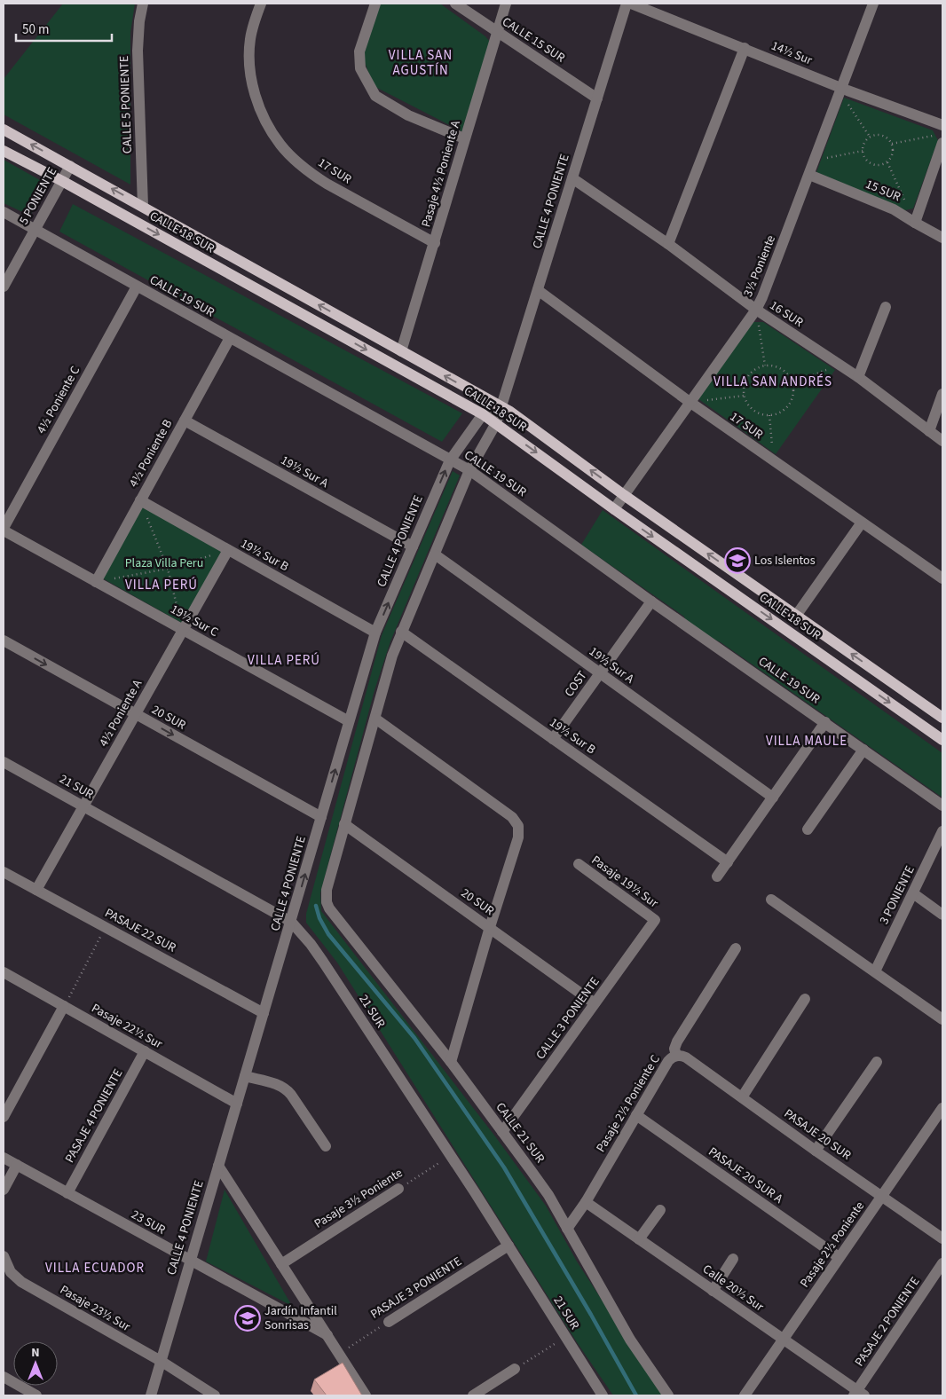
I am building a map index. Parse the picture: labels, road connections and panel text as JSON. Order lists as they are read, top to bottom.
{
  "streets": {
    "main road": ["CALLE 18 SUR"],
    "street": [
      "CALLE 15 SUR",
      "14½ Sur",
      "CALLE 5 PONIENTE",
      "17 SUR",
      "Pasaje 4½ Poniente A",
      "15 SUR",
      "5 PONIENTE",
      "CALLE 4 PONIENTE",
      "3½ Poniente",
      "CALLE 19 SUR",
      "16 SUR",
      "4½ Poniente C",
      "4½ Poniente B",
      "19½ Sur A",
      "19½ Sur B",
      "19½ Sur C",
      "COST",
      "4½ Poniente A",
      "20 SUR",
      "21 SUR",
      "Pasaje 19½ Sur",
      "3 PONIENTE",
      "PASAJE 22 SUR",
      "CALLE 3 PONIENTE",
      "Pasaje 22½ Sur",
      "Pasaje 2½ Poniente C",
      "PASAJE 4 PONIENTE",
      "CALLE 21 SUR",
      "PASAJE 20 SUR",
      "PASAJE 20 SUR A",
      "Pasaje 3½ Poniente",
      "23 SUR",
      "Pasaje 2½ Poniente",
      "PASAJE 3 PONIENTE",
      "Calle 20½ Sur",
      "Pasaje 23½ Sur",
      "PASAJE 2 PONIENTE"
    ]
  },
  "crossings": [
    ["CALLE 15 SUR", "Pasaje 4½ Poniente A"],
    ["CALLE 15 SUR", "CALLE 4 PONIENTE"],
    ["14½ Sur", "3½ Poniente"],
    ["CALLE 5 PONIENTE", "CALLE 18 SUR"],
    ["17 SUR", "Pasaje 4½ Poniente A"],
    ["17 SUR", "CALLE 4 PONIENTE"],
    ["17 SUR", "3½ Poniente"],
    ["Pasaje 4½ Poniente A", "CALLE 18 SUR"],
    ["15 SUR", "3½ Poniente"],
    ["5 PONIENTE", "CALLE 18 SUR"],
    ["5 PONIENTE", "CALLE 19 SUR"],
    ["CALLE 4 PONIENTE", "CALLE 18 SUR"],
    ["CALLE 4 PONIENTE", "CALLE 19 SUR"],
    ["CALLE 4 PONIENTE", "16 SUR"],
    ["CALLE 4 PONIENTE", "19½ Sur A"],
    ["CALLE 4 PONIENTE", "19½ Sur B"],
    ["CALLE 4 PONIENTE", "19½ Sur C"],
    ["CALLE 4 PONIENTE", "20 SUR"],
    ["CALLE 4 PONIENTE", "21 SUR"],
    ["CALLE 4 PONIENTE", "PASAJE 22 SUR"],
    ["CALLE 4 PONIENTE", "Pasaje 22½ Sur"],
    ["CALLE 4 PONIENTE", "CALLE 21 SUR"],
    ["CALLE 4 PONIENTE", "23 SUR"],
    ["CALLE 4 PONIENTE", "Pasaje 23½ Sur"],
    ["CALLE 18 SUR", "3½ Poniente"],
    ["3½ Poniente", "16 SUR"],
    ["CALLE 19 SUR", "4½ Poniente C"],
    ["CALLE 19 SUR", "4½ Poniente B"],
    ["CALLE 19 SUR", "COST"],
    ["4½ Poniente C", "19½ Sur C"],
    ["4½ Poniente B", "19½ Sur A"],
    ["4½ Poniente B", "19½ Sur B"],
    ["4½ Poniente B", "19½ Sur C"],
    ["19½ Sur A", "COST"],
    ["19½ Sur B", "COST"],
    ["19½ Sur B", "4½ Poniente A"],
    ["19½ Sur C", "4½ Poniente A"],
    ["4½ Poniente A", "20 SUR"],
    ["4½ Poniente A", "21 SUR"],
    ["4½ Poniente A", "PASAJE 22 SUR"],
    ["20 SUR", "CALLE 3 PONIENTE"],
    ["21 SUR", "Pasaje 3½ Poniente"],
    ["21 SUR", "PASAJE 3 PONIENTE"],
    ["Pasaje 19½ Sur", "CALLE 3 PONIENTE"],
    ["CALLE 3 PONIENTE", "CALLE 21 SUR"],
    ["Pasaje 22½ Sur", "PASAJE 4 PONIENTE"],
    ["Pasaje 2½ Poniente C", "CALLE 21 SUR"],
    ["Pasaje 2½ Poniente C", "PASAJE 20 SUR"],
    ["Pasaje 2½ Poniente C", "PASAJE 20 SUR A"],
    ["Pasaje 2½ Poniente C", "Calle 20½ Sur"],
    ["PASAJE 4 PONIENTE", "23 SUR"],
    ["PASAJE 20 SUR", "Pasaje 2½ Poniente"],
    ["PASAJE 20 SUR A", "Pasaje 2½ Poniente"],
    ["Pasaje 3½ Poniente", "23 SUR"],
    ["23 SUR", "PASAJE 3 PONIENTE"],
    ["Pasaje 2½ Poniente", "Calle 20½ Sur"],
    ["Calle 20½ Sur", "PASAJE 2 PONIENTE"]
  ],
  "one_way": ["20 SUR"],
  "districts": [
    "VILLA SAN AGUSTÍN",
    "VILLA SAN ANDRÉS",
    "VILLA PERÚ",
    "VILLA PERÚ",
    "VILLA MAULE",
    "VILLA ECUADOR"
  ],
  "parks": ["Plaza Villa Peru"],
  "places": {
    "school or university": ["Los Islentos", "Jardín Infantil Sonrisas"]
  },
  "scale_bar": "50 m",
  "north": "top"
}
